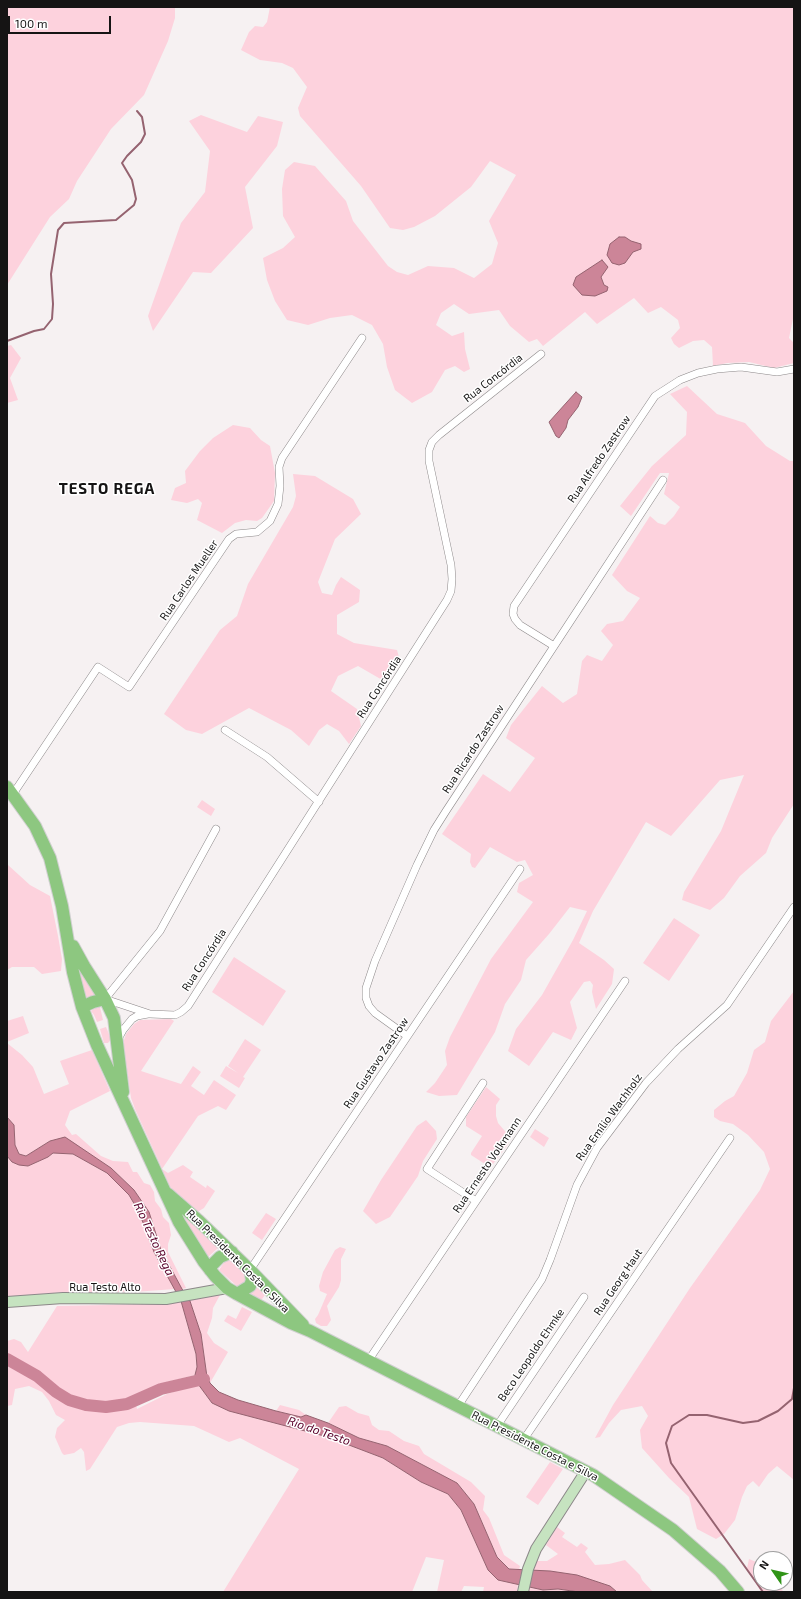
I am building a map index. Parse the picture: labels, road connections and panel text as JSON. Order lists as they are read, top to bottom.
{
  "streets": {
    "main road": ["Rua Presidente Costa e Silva", "Rua Testo Alto"],
    "street": [
      "Rua Concórdia",
      "Rua Alfredo Zastrow",
      "Rua Carlos Mueller",
      "Rua Ricardo Zastrow",
      "Rua Gustavo Zastrow",
      "Rua Emílio Wachholz",
      "Rua Ernesto Volkmann",
      "Rua Georg Haut",
      "Beco Leopoldo Ehmke"
    ]
  },
  "crossings": [
    ["Rua Concórdia", "Rua Presidente Costa e Silva"],
    ["Rua Alfredo Zastrow", "Rua Ricardo Zastrow"],
    ["Rua Carlos Mueller", "Rua Presidente Costa e Silva"],
    ["Rua Ricardo Zastrow", "Rua Gustavo Zastrow"],
    ["Rua Gustavo Zastrow", "Rua Presidente Costa e Silva"],
    ["Rua Gustavo Zastrow", "Rua Testo Alto"],
    ["Rua Emílio Wachholz", "Rua Presidente Costa e Silva"],
    ["Rua Ernesto Volkmann", "Rua Presidente Costa e Silva"],
    ["Rua Presidente Costa e Silva", "Rua Georg Haut"],
    ["Rua Presidente Costa e Silva", "Rua Testo Alto"],
    ["Rua Presidente Costa e Silva", "Beco Leopoldo Ehmke"]
  ],
  "districts": ["TESTO REGA"],
  "water": ["Rio Testo Rega", "Rio do Testo"],
  "scale_bar": "100 m",
  "north": "top left"
}
